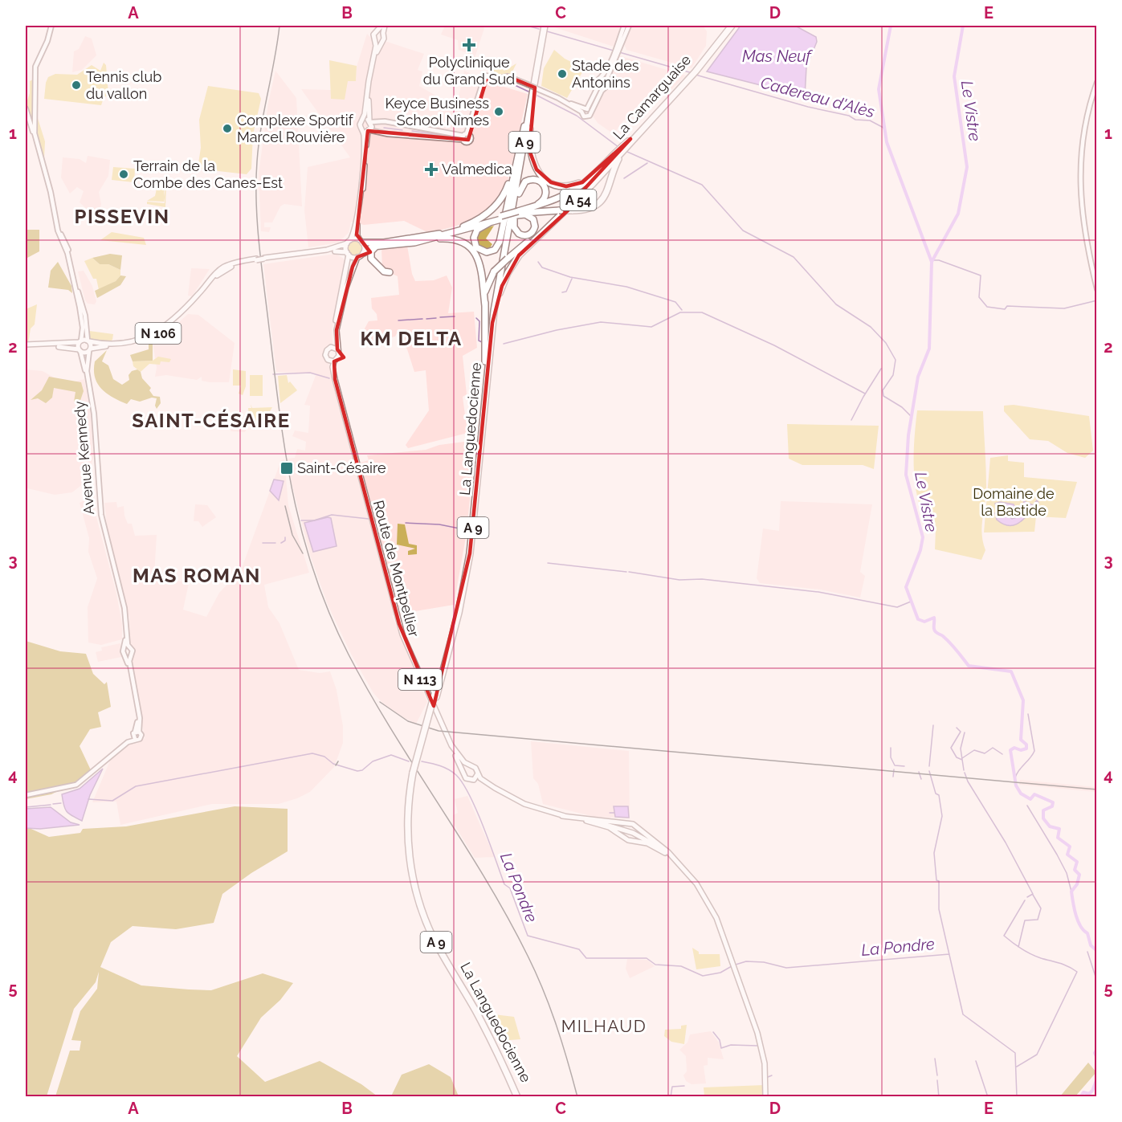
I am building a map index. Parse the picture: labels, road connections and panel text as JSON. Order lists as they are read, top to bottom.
{
  "streets": {
    "highway": [
      "La Camarguaise",
      "A 9",
      "A 54",
      "La Languedocienne"
    ],
    "main road": [
      "N 106",
      "Avenue Kennedy",
      "Route de Montpellier",
      "N 113"
    ]
  },
  "crossings": [
    ["La Camarguaise", "A 54"],
    ["A 54", "La Languedocienne"],
    ["N 106", "Avenue Kennedy"]
  ],
  "districts": [
    "PISSEVIN",
    "KM DELTA",
    "SAINT-CÉSAIRE",
    "MAS ROMAN",
    "MILHAUD"
  ],
  "water": [
    "Mas Neuf",
    "Cadereau d'Alès",
    "Le Vistre",
    "La Pondre"
  ],
  "parks": ["Domaine de la Bastide"],
  "places": {
    "health": ["Polyclinique du Grand Sud", "Valmedica"],
    "other": [
      "Stade des Antonins",
      "Tennis club du vallon",
      "Keyce Business School Nîmes",
      "Complexe Sportif Marcel Rouvière",
      "Terrain de la Combe des Canes-Est"
    ],
    "transit": ["Saint-Césaire"]
  },
  "grid": {
    "columns": [
      "A",
      "B",
      "C",
      "D",
      "E"
    ],
    "rows": [
      "1",
      "2",
      "3",
      "4",
      "5"
    ]
  }
}
